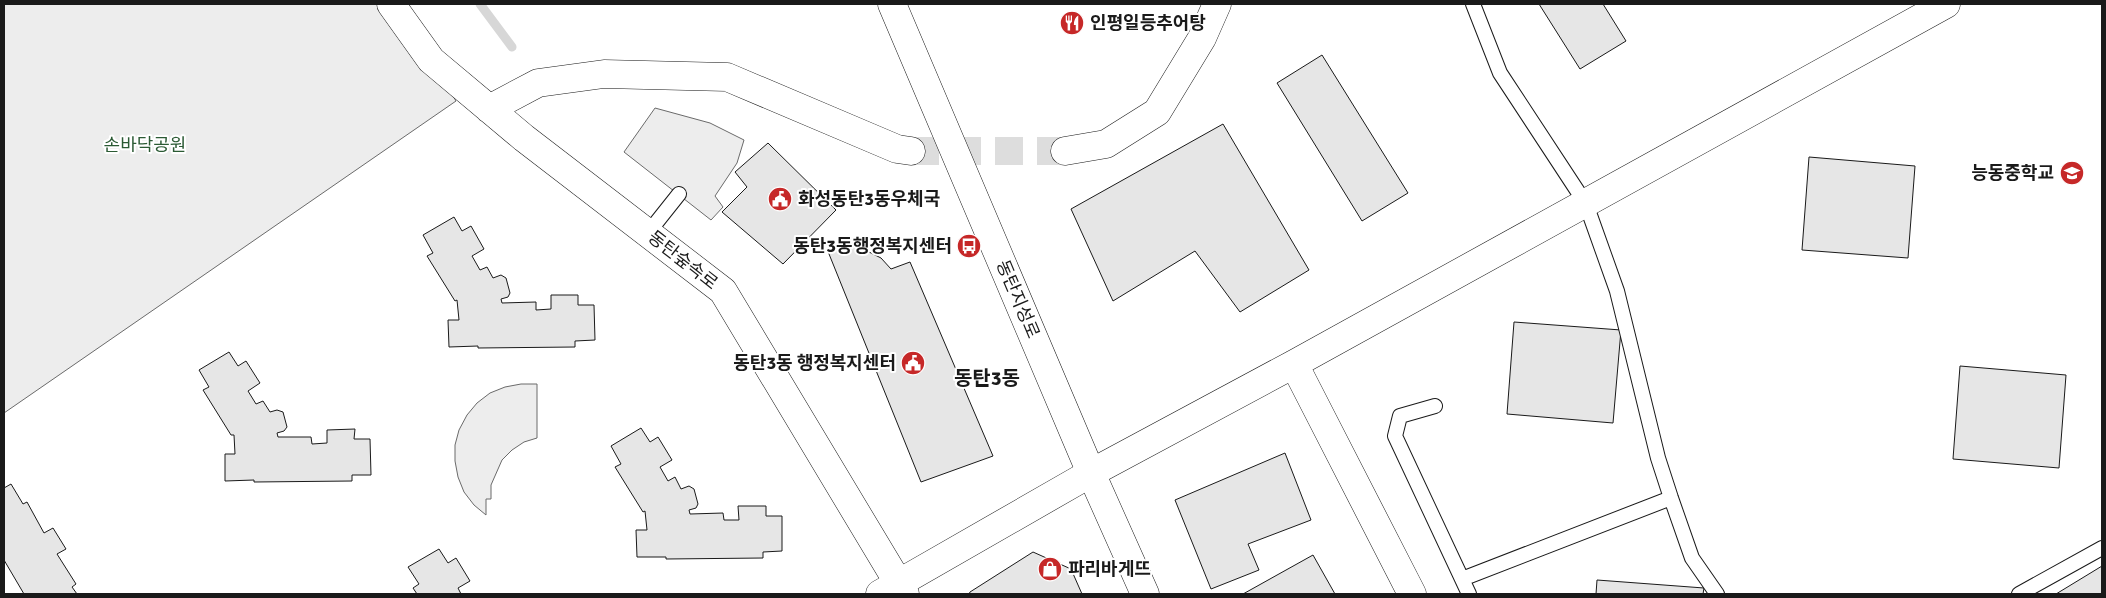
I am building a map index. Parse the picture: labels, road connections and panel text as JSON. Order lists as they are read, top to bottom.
{
  "streets": {
    "street": ["동탄숲속로", "동탄지성로"]
  },
  "districts": ["동탄3동"],
  "parks": ["손바닥공원"],
  "places": {
    "restaurant": ["인평일등추어탕"],
    "school or university": ["능동중학교"],
    "public building": ["화성동탄3동우체국", "동탄3동 행정복지센터"],
    "bus stop": ["동탄3동행정복지센터"],
    "shop": ["파리바게뜨"]
  }
}
